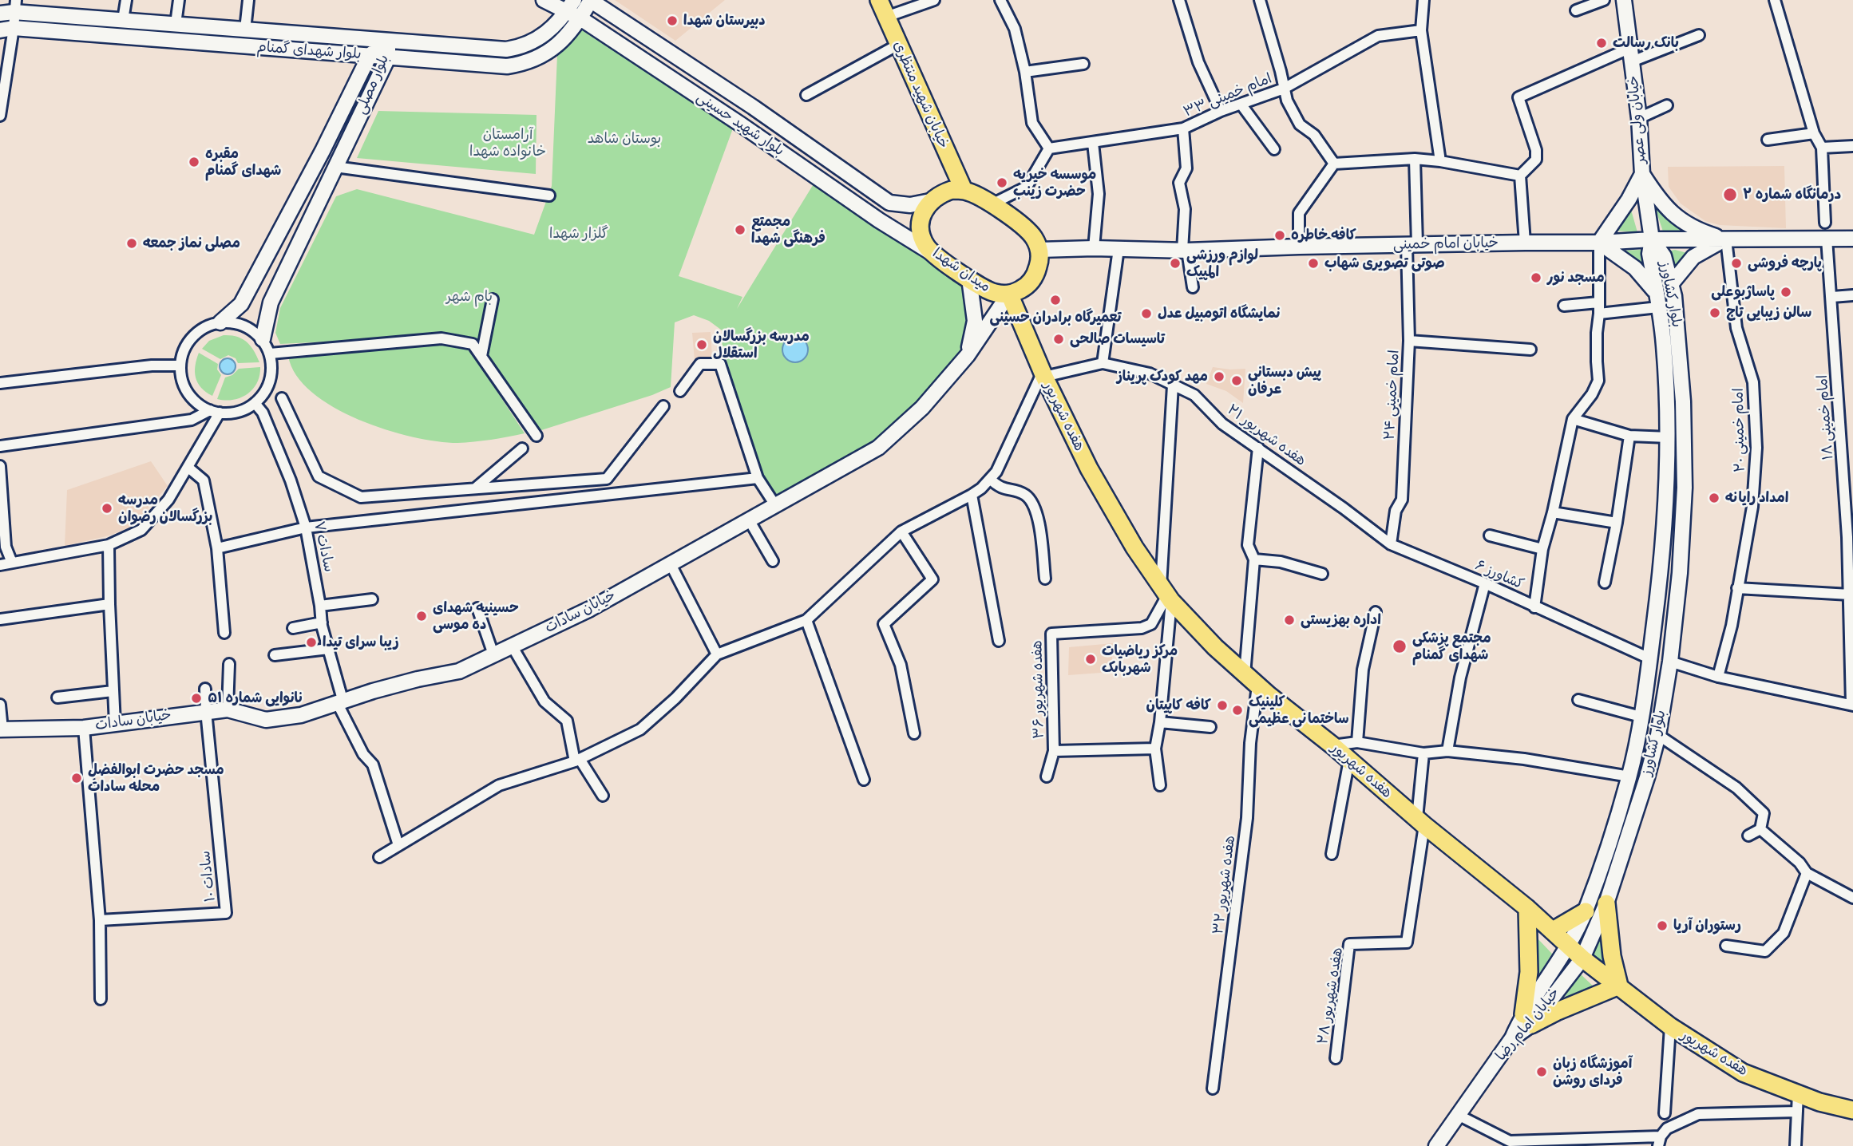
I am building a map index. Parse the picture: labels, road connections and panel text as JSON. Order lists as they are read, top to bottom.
{
  "streets": {
    "main road": [
      "بلوار شهدای گمنام",
      "بلوار مصلی",
      "خیابان شهید منتظری",
      "خیابان ولی عصر",
      "بلوار شهید حسینی",
      "خیابان امام خمینی",
      "میدان شهدا",
      "بلوار کشاورز",
      "هفده شهریور",
      "خیابان سادات",
      "خیابان امام رضا"
    ],
    "street": [
      "امام خمینی ۳۳",
      "امام خمینی ۲۴",
      "امام خمینی ۱۸",
      "امام خمینی ۲۰",
      "هفده شهریور ۲۱",
      "سادات ۷",
      "کشاورز ۶",
      "هفده شهریور ۳۶",
      "سادات ۱۰",
      "هفده شهریور ۳۲",
      "هفده شهریور ۲۸"
    ]
  },
  "crossings": [
    ["بلوار شهدای گمنام", "بلوار مصلی"],
    ["بلوار شهدای گمنام", "بلوار شهید حسینی"],
    ["بلوار مصلی", "سادات ۷"],
    ["خیابان شهید منتظری", "بلوار شهید حسینی"],
    ["خیابان شهید منتظری", "خیابان امام خمینی"],
    ["خیابان شهید منتظری", "میدان شهدا"],
    ["خیابان شهید منتظری", "هفده شهریور"],
    ["خیابان شهید منتظری", "خیابان سادات"],
    ["خیابان ولی عصر", "خیابان امام خمینی"],
    ["خیابان ولی عصر", "بلوار کشاورز"],
    ["بلوار شهید حسینی", "خیابان امام خمینی"],
    ["بلوار شهید حسینی", "میدان شهدا"],
    ["بلوار شهید حسینی", "هفده شهریور"],
    ["بلوار شهید حسینی", "خیابان سادات"],
    ["خیابان امام خمینی", "میدان شهدا"],
    ["خیابان امام خمینی", "بلوار کشاورز"],
    ["خیابان امام خمینی", "امام خمینی ۲۴"],
    ["خیابان امام خمینی", "هفده شهریور"],
    ["خیابان امام خمینی", "امام خمینی ۱۸"],
    ["خیابان امام خمینی", "امام خمینی ۲۰"],
    ["خیابان امام خمینی", "خیابان سادات"],
    ["میدان شهدا", "هفده شهریور"],
    ["میدان شهدا", "خیابان سادات"],
    ["بلوار کشاورز", "هفده شهریور"],
    ["بلوار کشاورز", "کشاورز ۶"],
    ["بلوار کشاورز", "خیابان امام رضا"],
    ["امام خمینی ۲۴", "کشاورز ۶"],
    ["هفده شهریور", "هفده شهریور ۲۱"],
    ["هفده شهریور", "خیابان سادات"],
    ["هفده شهریور", "هفده شهریور ۳۶"],
    ["هفده شهریور", "هفده شهریور ۳۲"],
    ["هفده شهریور", "هفده شهریور ۲۸"],
    ["هفده شهریور", "خیابان امام رضا"],
    ["هفده شهریور ۲۱", "کشاورز ۶"],
    ["هفده شهریور ۲۱", "هفده شهریور ۳۲"],
    ["سادات ۷", "خیابان سادات"],
    ["خیابان سادات", "سادات ۱۰"]
  ],
  "parks": [
    "آرامستان خانواده شهدا",
    "بوستان شاهد",
    "گلزار شهدا",
    "بام شهر"
  ],
  "places": [
    "دبیرستان شهدا",
    "بانک رسالت",
    "مقبره شهدای گمنام",
    "موسسه خیریه حضرت زینب",
    "درمانگاه شماره ۲",
    "مجمتع فرهنگی شهدا",
    "کافه خاطره",
    "مصلی نماز جمعه",
    "لوازم ورزشی المپیک",
    "صوتی تصویری شهاب",
    "پارچه فروشی",
    "مسجد نور",
    "پاساژبوعلی",
    "تعمیرگاه برادران حسینی",
    "سالن زیبایی تاج",
    "نمایشگاه اتومبیل عدل",
    "تاسیسات صالحی",
    "مدرسه بزرگسالان استقلال",
    "مهد کودک پریناز",
    "پیش دبستانی عرفان",
    "امداد رایانه",
    "مدرسه بزرگسالان رضوان",
    "حسینیه شهدای ده موسی",
    "اداره بهزیستی",
    "زیبا سرای تیدا",
    "مجتمع پزشکی شهدای گمنام",
    "مرکز ریاضیات شهربابک",
    "نانوایی شماره ۵۱",
    "کافه کاپیتان",
    "کلینیک ساختمانی عظیمی",
    "مسجد حضرت ابوالفضل محله سادات",
    "رستوران آریا",
    "آموزشگاه زبان فردای روشن"
  ]
}
